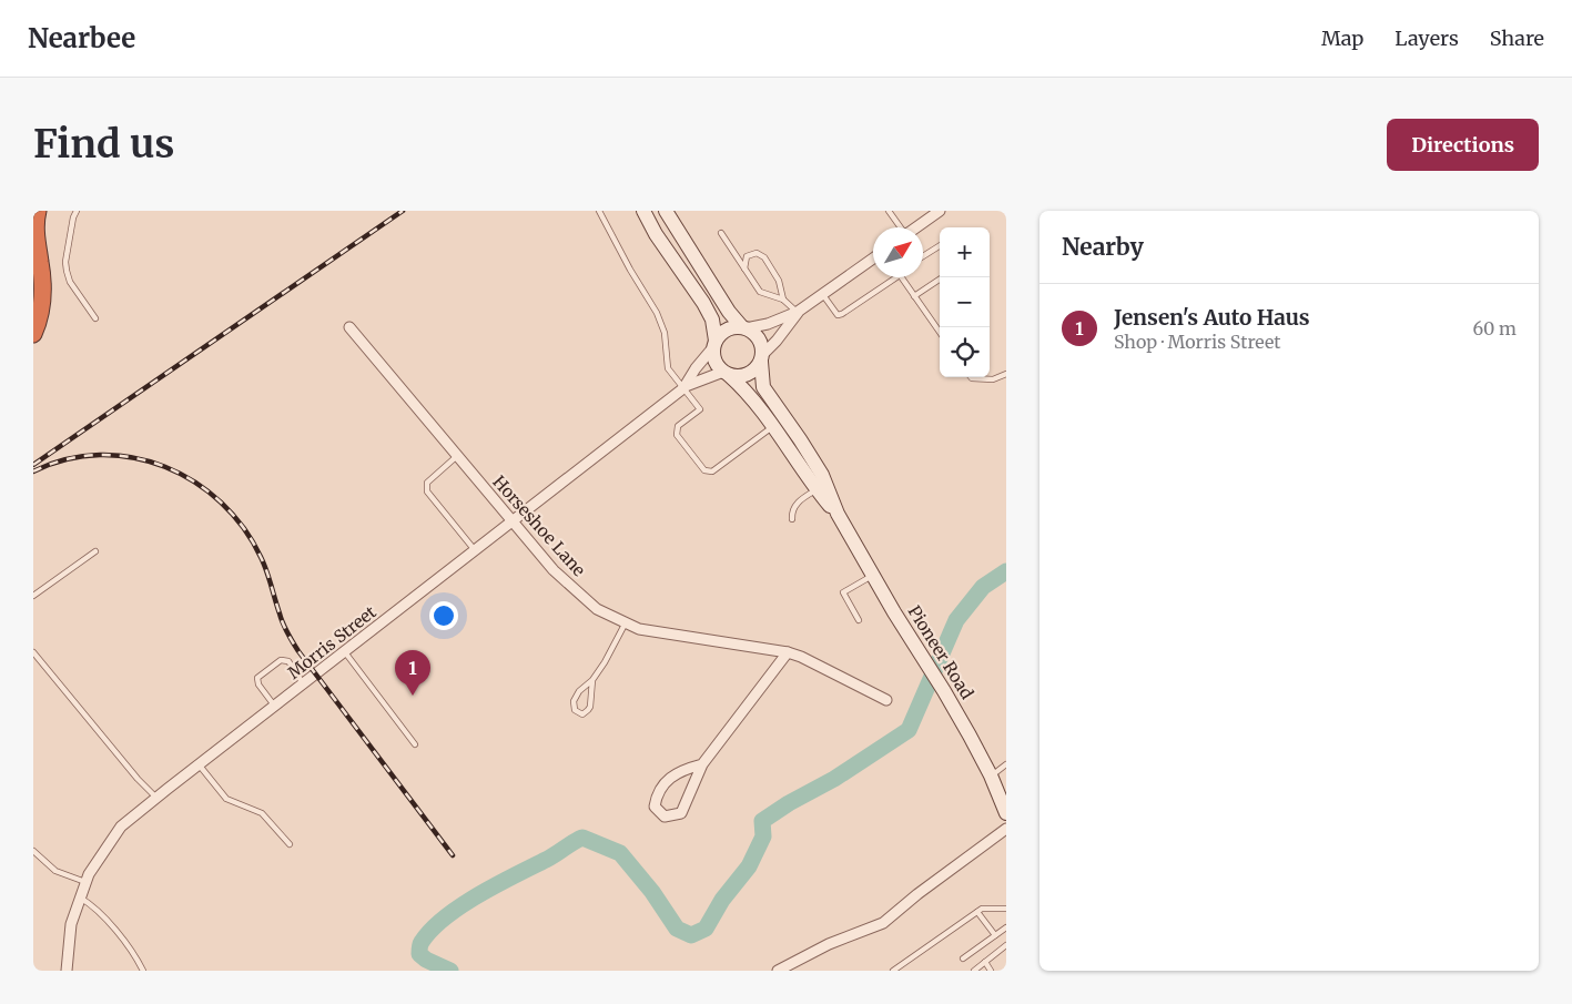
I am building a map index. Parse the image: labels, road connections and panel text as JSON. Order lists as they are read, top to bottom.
{
  "streets": {
    "main road": ["Pioneer Road"],
    "street": ["Horseshoe Lane", "Morris Street"]
  },
  "crossings": [
    ["Horseshoe Lane", "Morris Street"],
    ["Morris Street", "Pioneer Road"]
  ],
  "north": "top right",
  "page": {
    "header": "Nearbee",
    "nav": ["Map", "Layers", "Share"],
    "buttons": "Directions",
    "title": "Find us",
    "heading": "Nearby",
    "map_buttons": ["+", "−"],
    "list": [
      {
        "mark": "1",
        "name": "Jensen's Auto Haus",
        "note": "Shop · Morris Street",
        "value": "60 m"
      }
    ],
    "pins": "1"
  }
}
